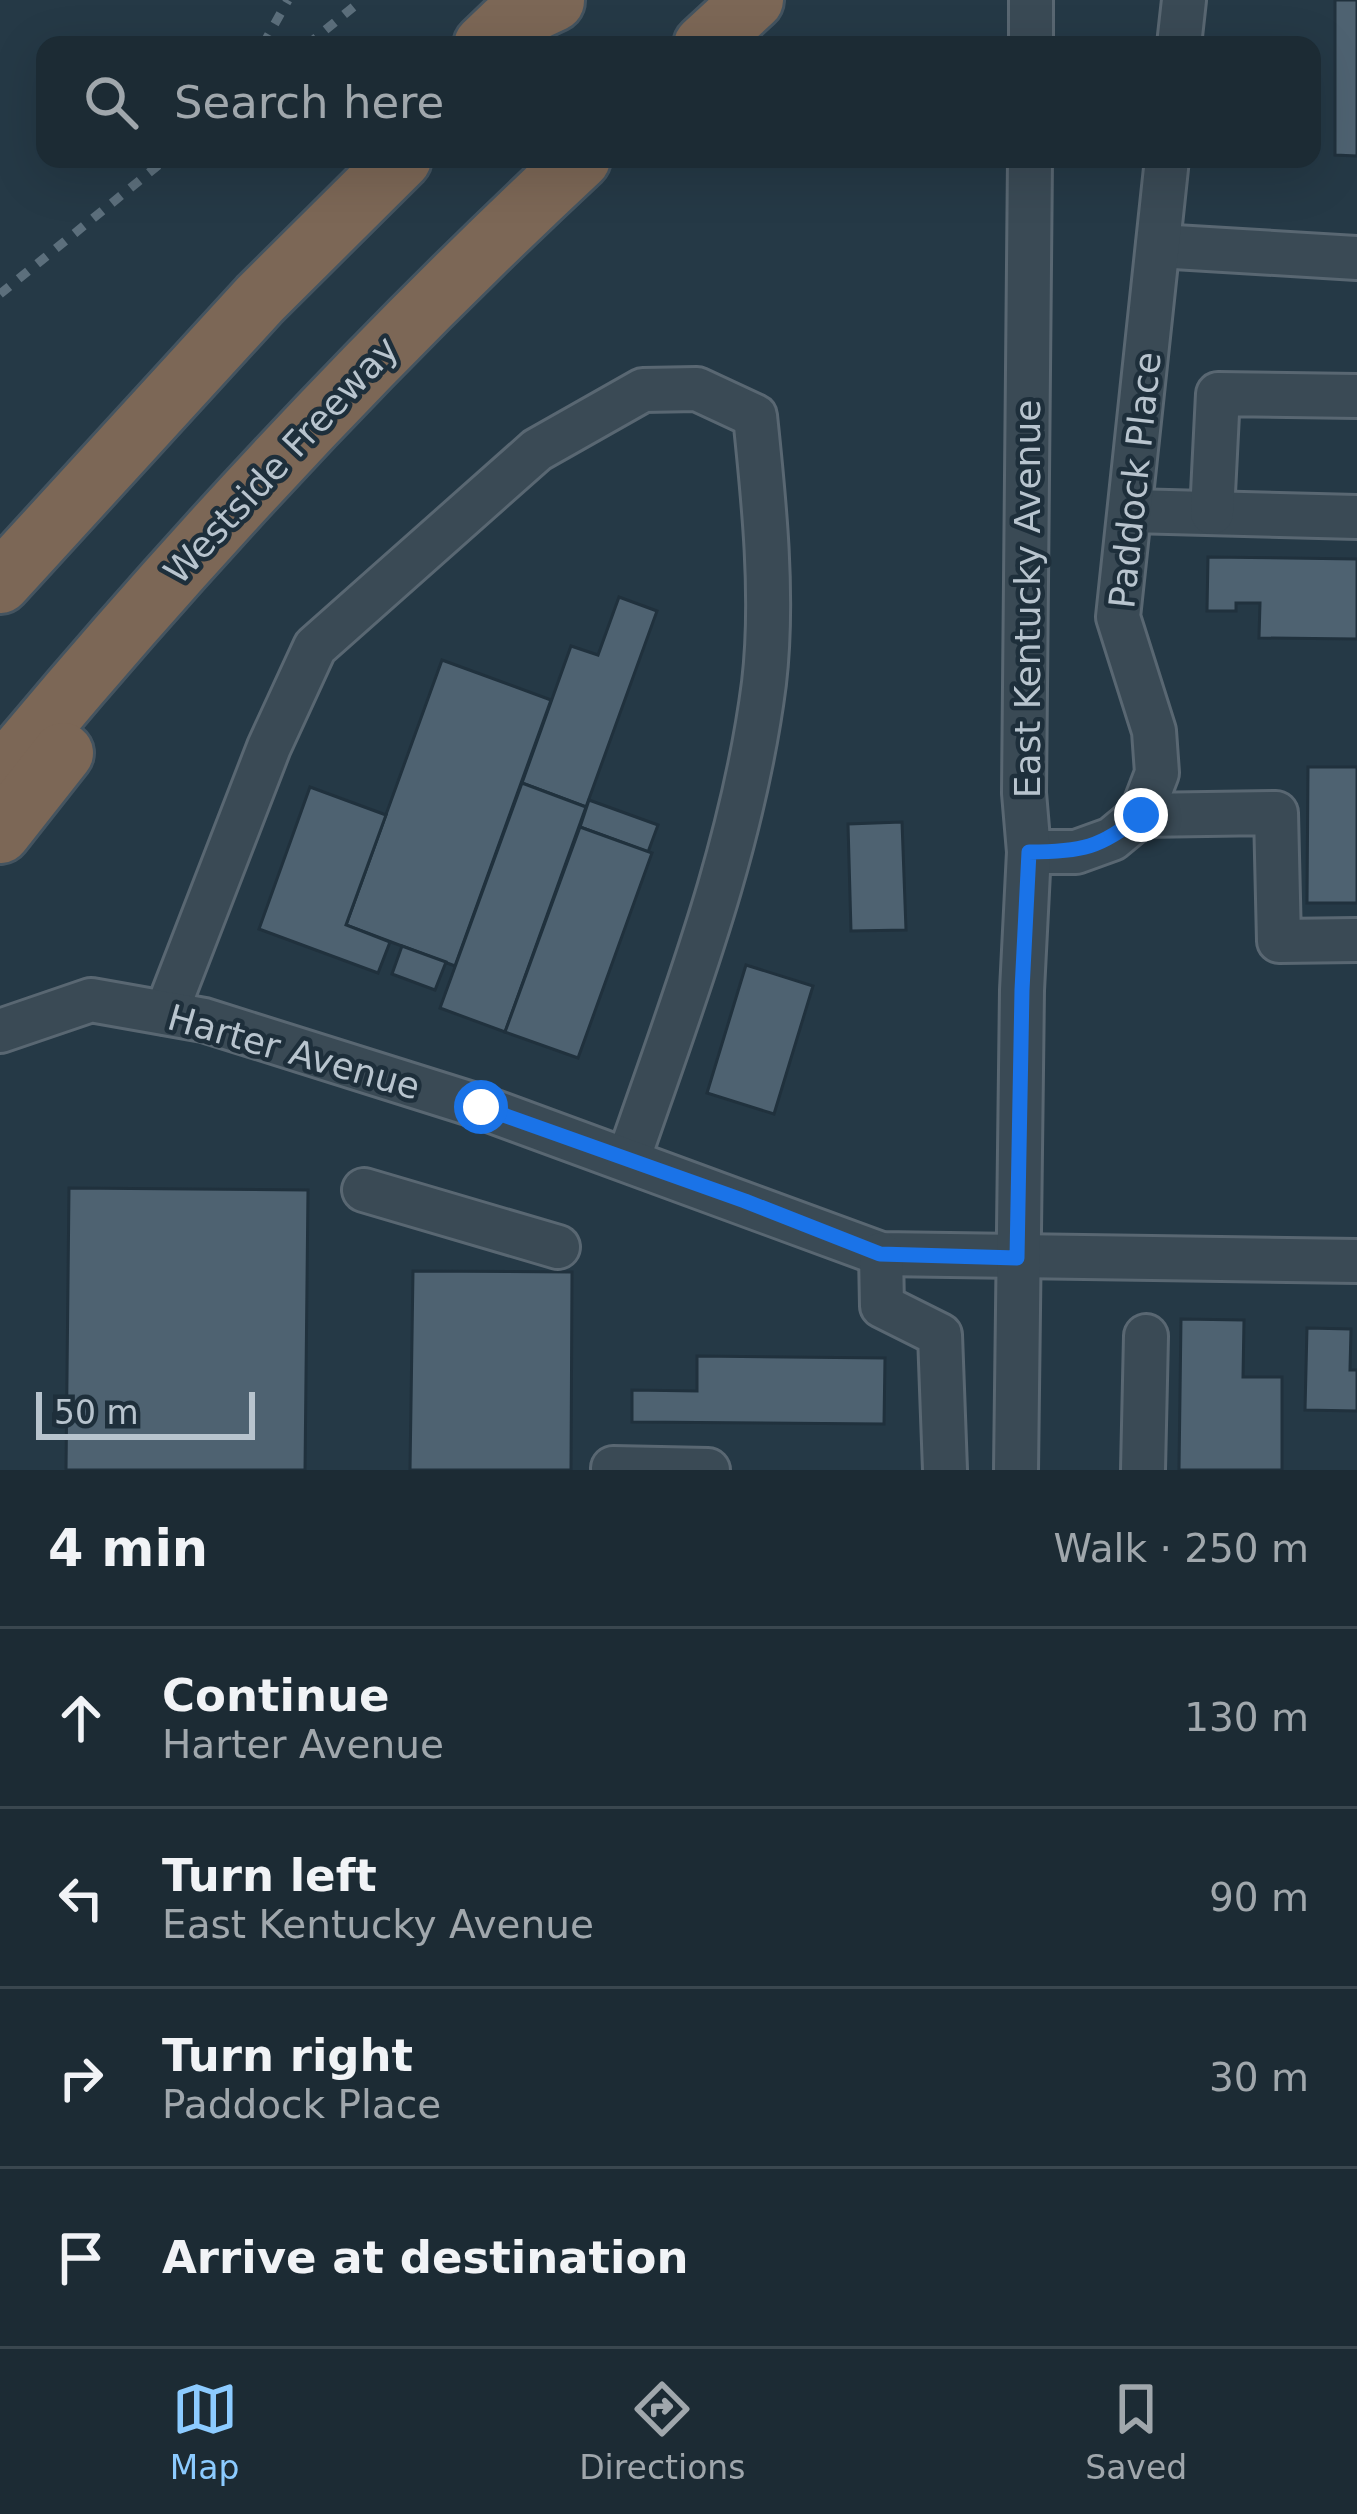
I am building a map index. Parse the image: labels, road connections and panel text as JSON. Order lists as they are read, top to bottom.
{
  "streets": {
    "highway": ["Westside Freeway"],
    "street": ["Paddock Place", "East Kentucky Avenue", "Harter Avenue"]
  },
  "crossings": [
    ["East Kentucky Avenue", "Harter Avenue"]
  ],
  "scale_bar": "50 m",
  "page": {
    "search": "Search here",
    "scale": "50 m",
    "heading": ["4 min", "Walk · 250 m"],
    "list": [
      ["Continue", "Harter Avenue", "130 m"],
      ["Turn left", "East Kentucky Avenue", "90 m"],
      ["Turn right", "Paddock Place", "30 m"],
      "Arrive at destination"
    ],
    "nav": ["Map", "Directions", "Saved"]
  }
}
